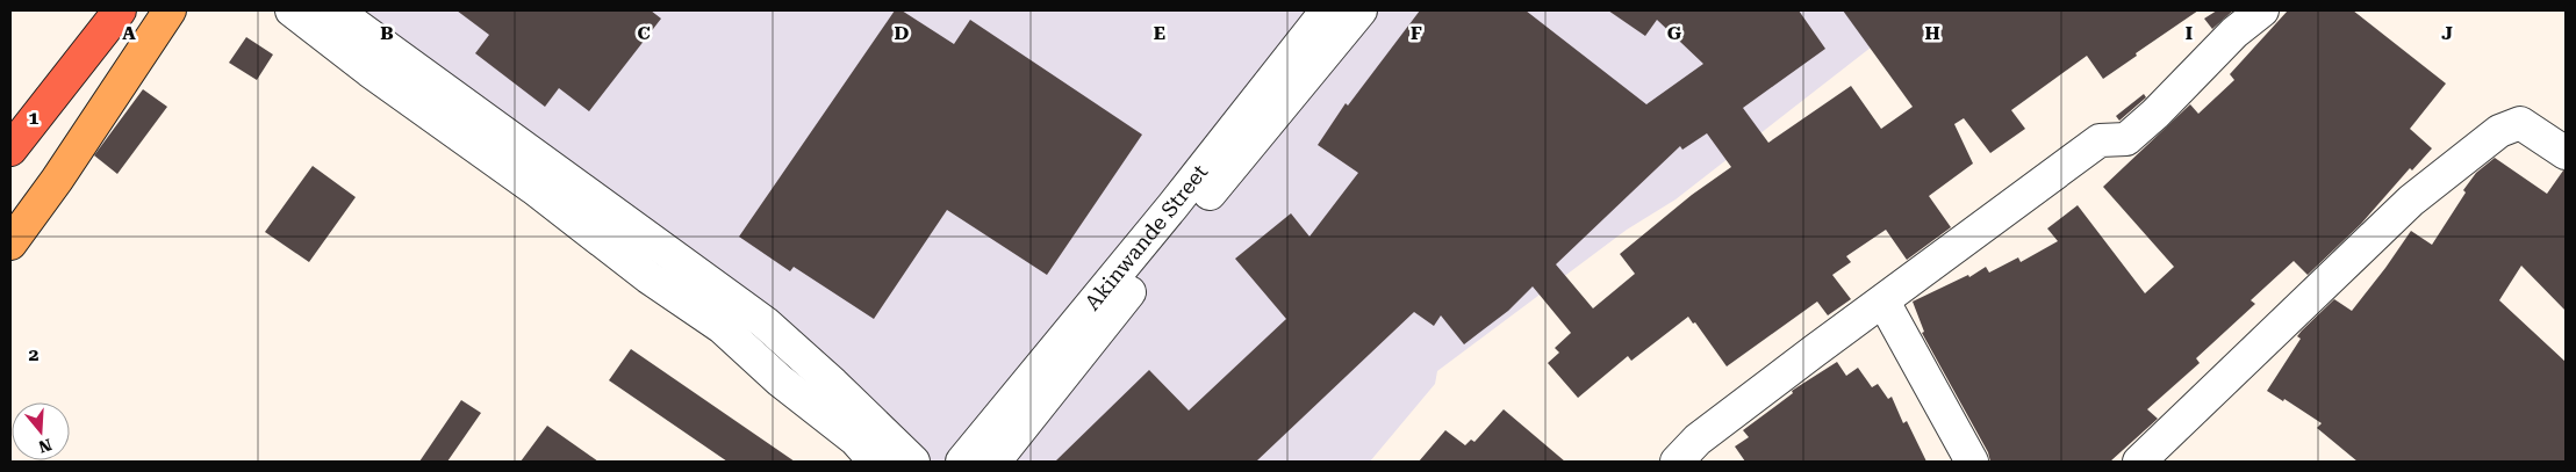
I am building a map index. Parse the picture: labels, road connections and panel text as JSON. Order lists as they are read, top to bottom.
{
  "streets": {
    "street": ["Akinwande Street"]
  },
  "north": "bottom",
  "grid": {
    "columns": [
      "A",
      "B",
      "C",
      "D",
      "E",
      "F",
      "G",
      "H",
      "I",
      "J"
    ],
    "rows": ["1", "2"]
  }
}
